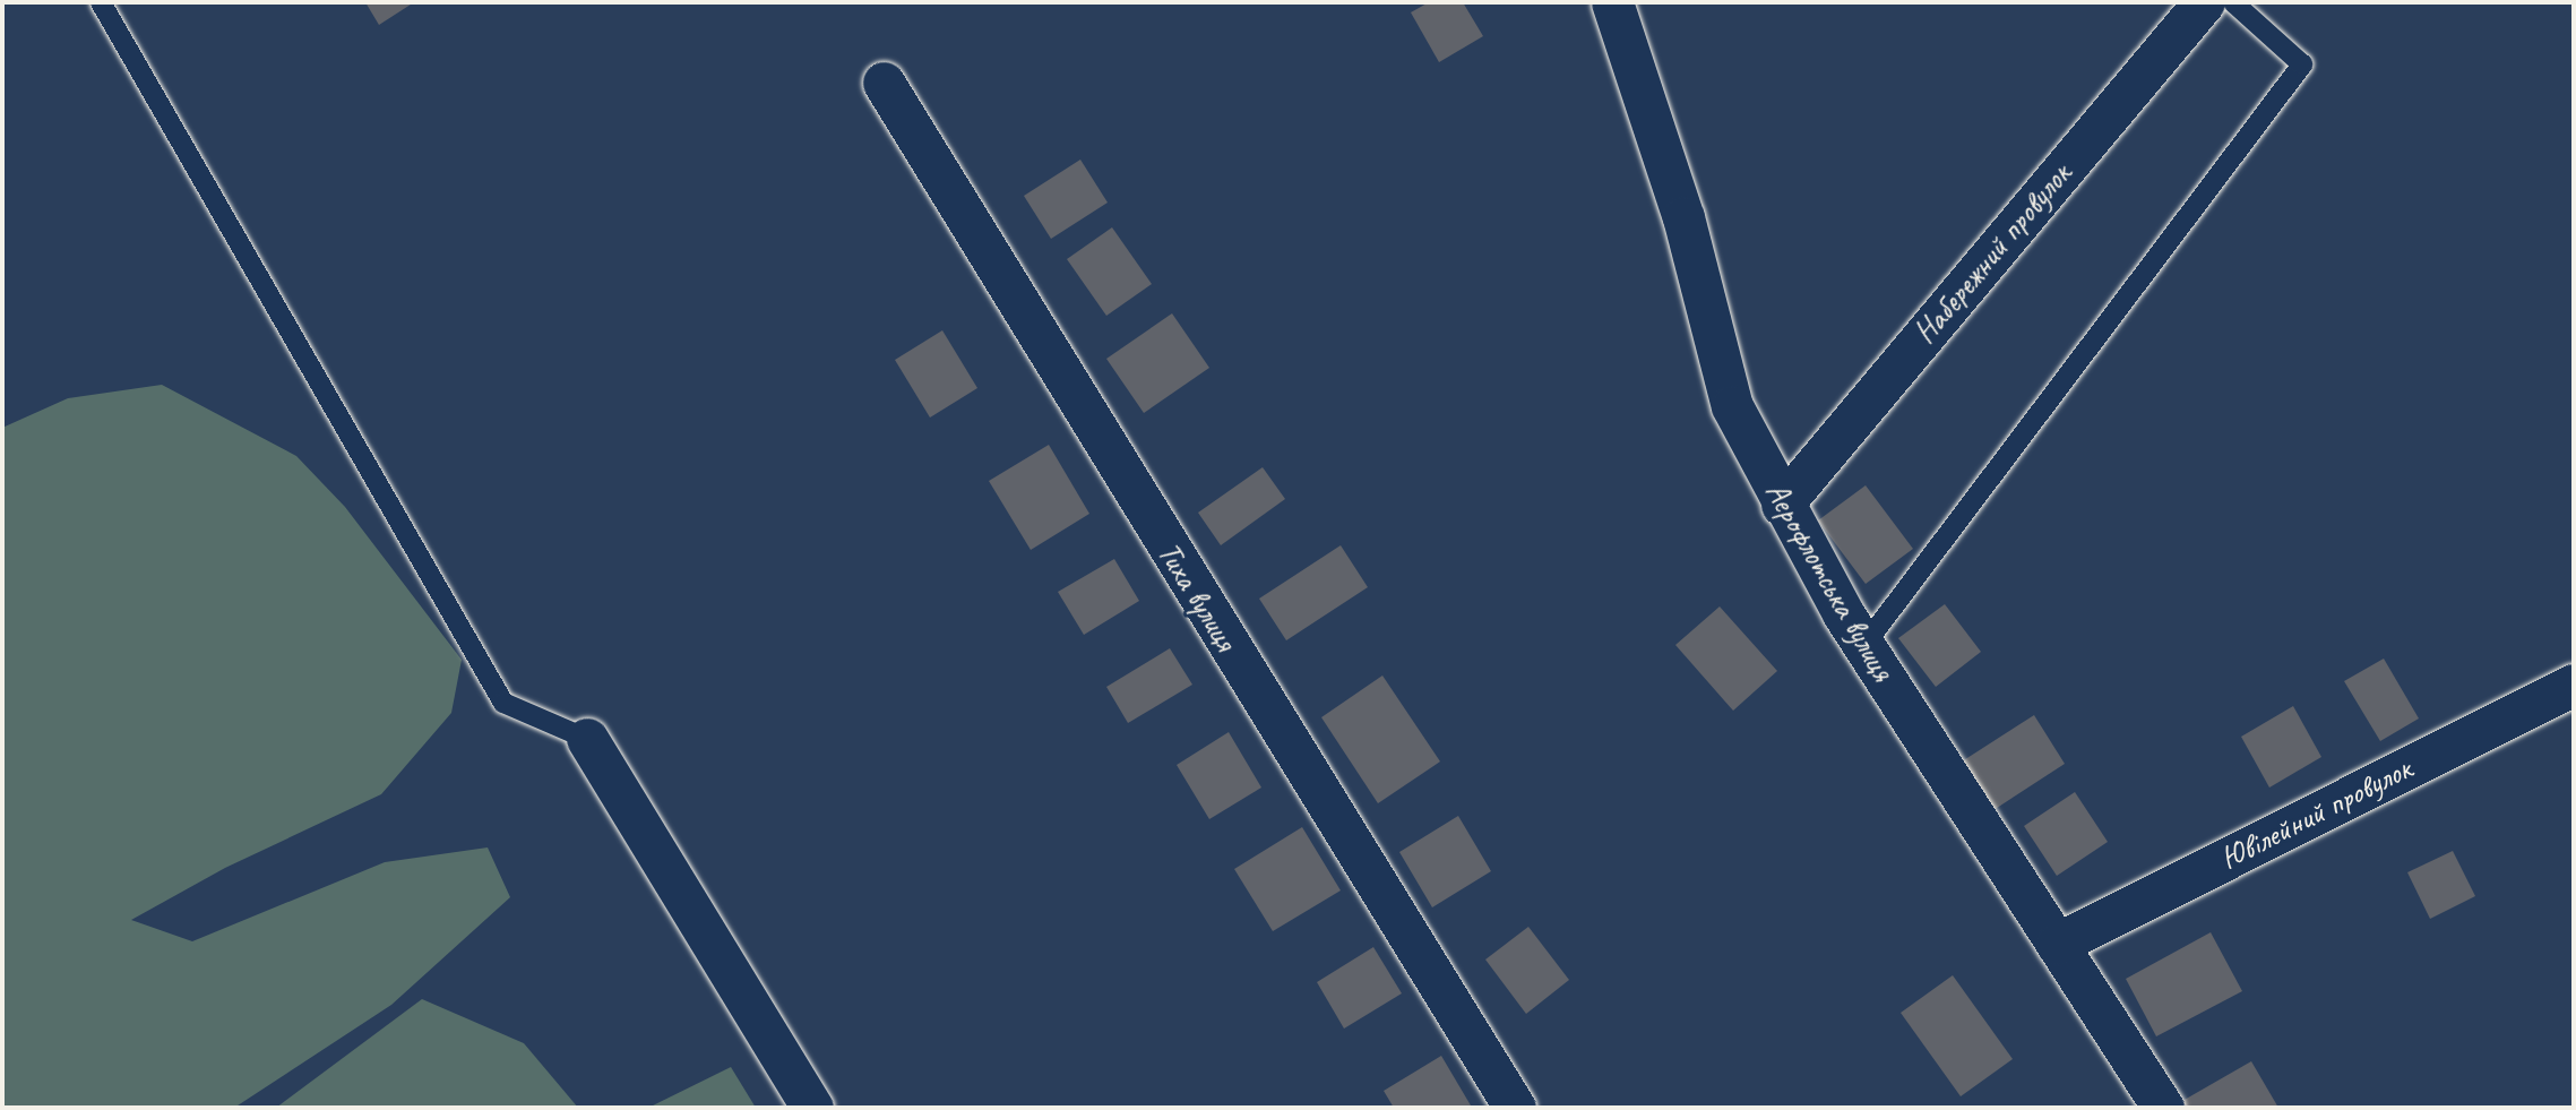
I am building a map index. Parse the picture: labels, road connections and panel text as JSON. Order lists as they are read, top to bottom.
{
  "streets": {
    "street": [
      "Набережний провулок",
      "Аерофлотська вулиця",
      "Тиха вулиця",
      "Ювілейний провулок"
    ]
  },
  "crossings": [
    ["Набережний провулок", "Аерофлотська вулиця"],
    ["Аерофлотська вулиця", "Ювілейний провулок"]
  ]
}
